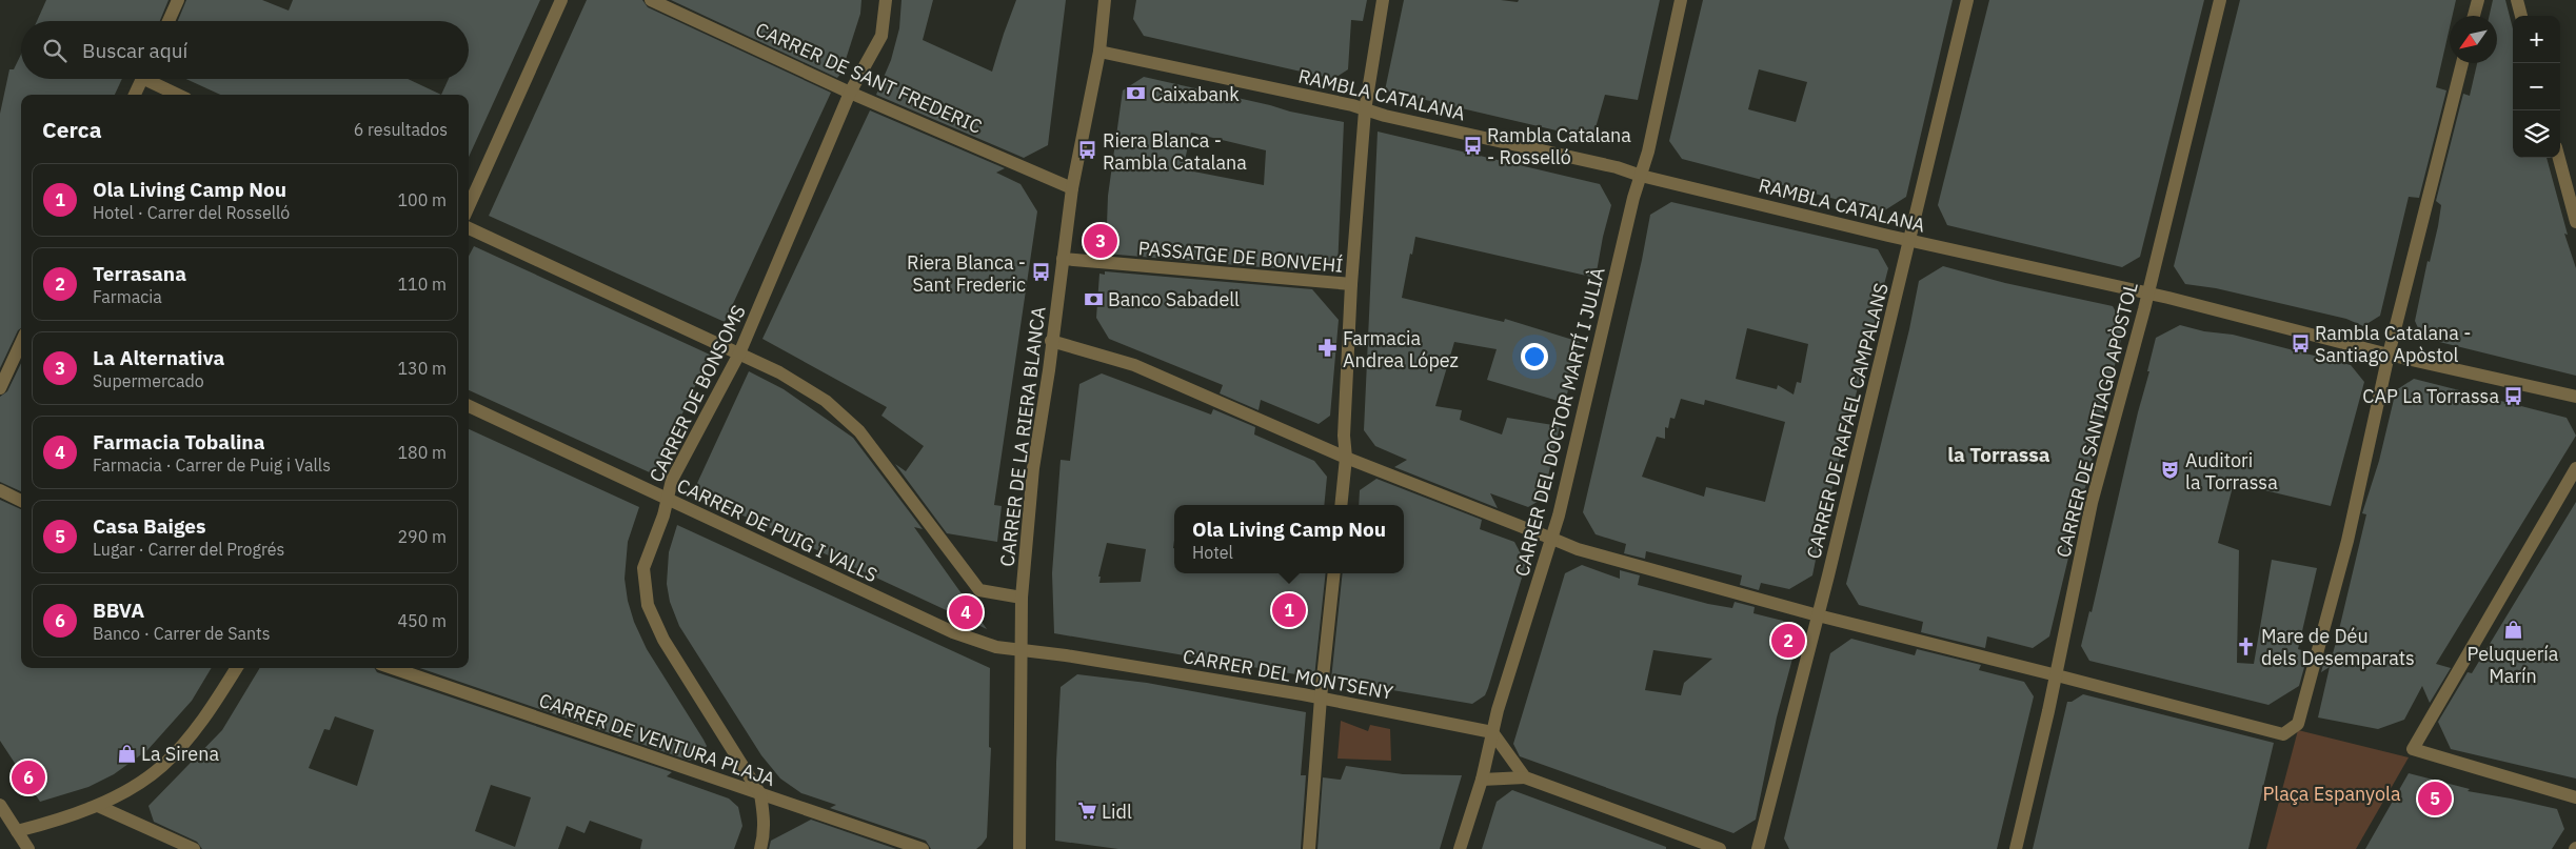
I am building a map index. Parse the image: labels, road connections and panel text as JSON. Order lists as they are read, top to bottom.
{
  "streets": {
    "street": [
      "CARRER DE SANT FREDERIC",
      "RAMBLA CATALANA",
      "PASSATGE DE BONVEHÍ",
      "CARRER DE BONSOMS",
      "CARRER DE SANTIAGO APÒSTOL",
      "CARRER DE RAFAEL CAMPALANS",
      "CARRER DEL DOCTOR MARTÍ I JULIÀ",
      "CARRER DE LA RIERA BLANCA",
      "CARRER DE PUIG I VALLS",
      "CARRER DEL MONTSENY",
      "CARRER DE VENTURA PLAJA"
    ]
  },
  "crossings": [
    ["CARRER DE SANT FREDERIC", "CARRER DE BONSOMS"],
    ["CARRER DE SANT FREDERIC", "CARRER DE LA RIERA BLANCA"],
    ["RAMBLA CATALANA", "CARRER DE SANTIAGO APÒSTOL"],
    ["RAMBLA CATALANA", "CARRER DE RAFAEL CAMPALANS"],
    ["RAMBLA CATALANA", "CARRER DEL DOCTOR MARTÍ I JULIÀ"],
    ["RAMBLA CATALANA", "CARRER DE LA RIERA BLANCA"],
    ["PASSATGE DE BONVEHÍ", "CARRER DE LA RIERA BLANCA"],
    ["CARRER DE BONSOMS", "CARRER DE PUIG I VALLS"],
    ["CARRER DE BONSOMS", "CARRER DE VENTURA PLAJA"],
    ["CARRER DEL DOCTOR MARTÍ I JULIÀ", "CARRER DEL MONTSENY"],
    ["CARRER DE LA RIERA BLANCA", "CARRER DE PUIG I VALLS"],
    ["CARRER DE LA RIERA BLANCA", "CARRER DEL MONTSENY"],
    ["CARRER DE PUIG I VALLS", "CARRER DEL MONTSENY"]
  ],
  "districts": ["la Torrassa"],
  "parks": ["Plaça Espanyola"],
  "places": {
    "bank": ["Caixabank", "Banco Sabadell"],
    "bus stop": [
      "Rambla Catalana - Rosselló",
      "Riera Blanca - Rambla Catalana",
      "Riera Blanca - Sant Frederic",
      "Rambla Catalana - Santiago Apòstol",
      "CAP La Torrassa"
    ],
    "pharmacy": ["Farmacia Andrea López"],
    "theatre": ["Auditori la Torrassa"],
    "shop": ["Peluquería Marín", "La Sirena"],
    "church": ["Mare de Déu dels Desemparats"],
    "supermarket": ["Lidl"]
  },
  "north": "bottom left",
  "page": {
    "map_buttons": ["+", "−"],
    "search": "Buscar aquí",
    "heading": ["Cerca", "6 resultados"],
    "list": [
      {
        "mark": "1",
        "name": "Ola Living Camp Nou",
        "note": "Hotel · Carrer del Rosselló",
        "value": "100 m"
      },
      {
        "mark": "2",
        "name": "Terrasana",
        "note": "Farmacia",
        "value": "110 m"
      },
      {
        "mark": "3",
        "name": "La Alternativa",
        "note": "Supermercado",
        "value": "130 m"
      },
      {
        "mark": "4",
        "name": "Farmacia Tobalina",
        "note": "Farmacia · Carrer de Puig i Valls",
        "value": "180 m"
      },
      {
        "mark": "5",
        "name": "Casa Baiges",
        "note": "Lugar · Carrer del Progrés",
        "value": "290 m"
      },
      {
        "mark": "6",
        "name": "BBVA",
        "note": "Banco · Carrer de Sants",
        "value": "450 m"
      }
    ],
    "pins": [
      "3",
      "1",
      "4",
      "2",
      "6",
      "5"
    ],
    "popup": ["Ola Living Camp Nou", "Hotel"]
  }
}
